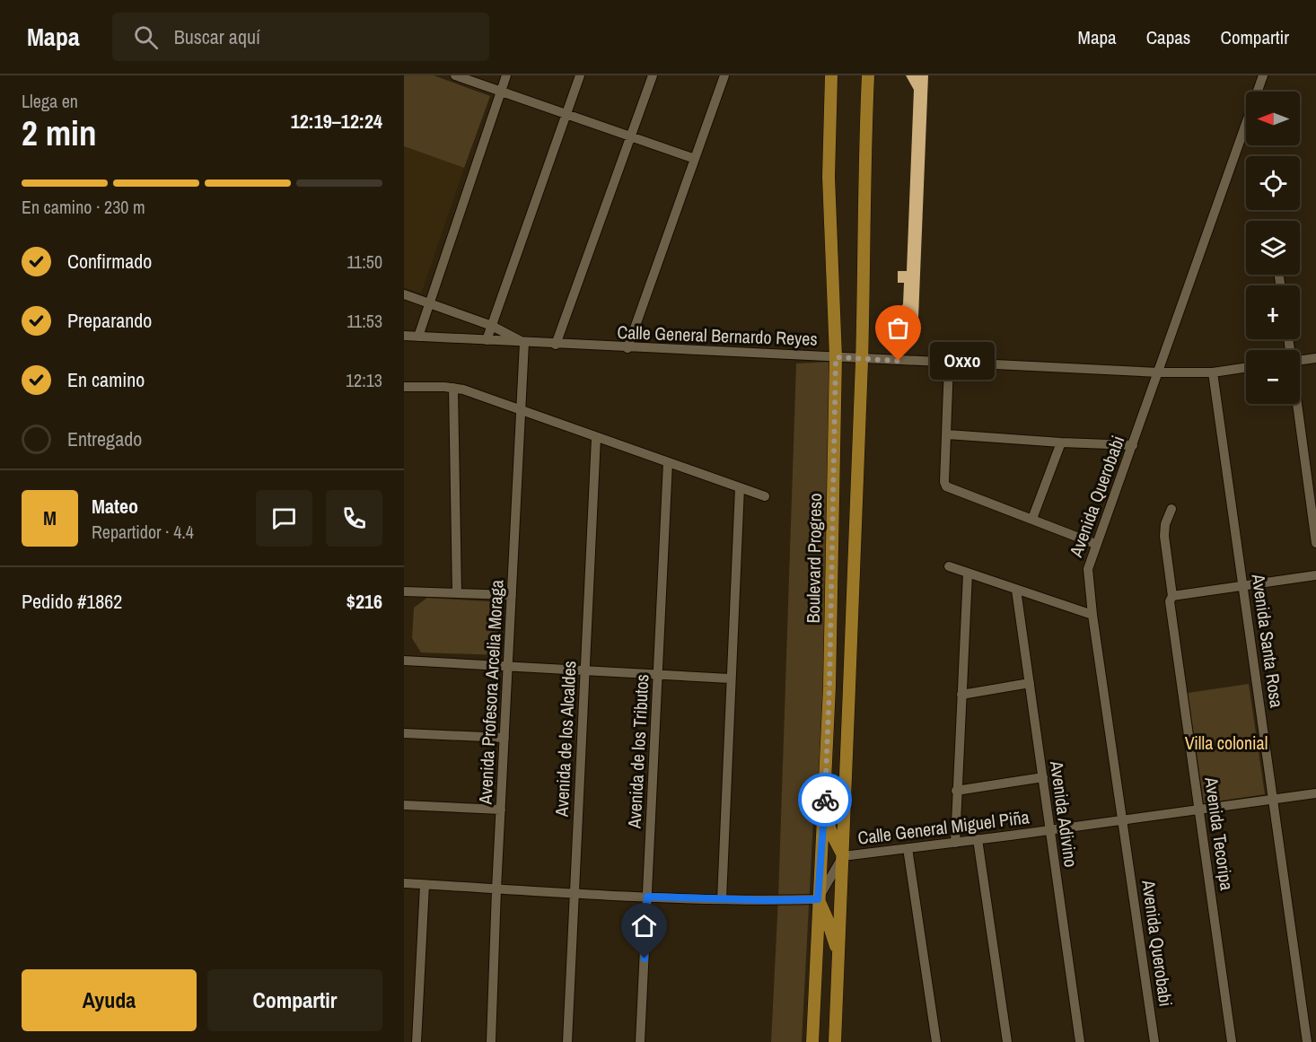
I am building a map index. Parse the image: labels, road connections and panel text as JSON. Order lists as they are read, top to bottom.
{
  "streets": {
    "main road": ["Boulevard Progreso"],
    "street": [
      "Calle General Bernardo Reyes",
      "Avenida Querobabi",
      "Avenida Santa Rosa",
      "Avenida Profesora Arcelia Moraga",
      "Avenida de los Alcaldes",
      "Avenida de los Tributos",
      "Avenida Adivino",
      "Calle General Miguel Piña",
      "Avenida Tecoripa"
    ]
  },
  "crossings": [
    ["Calle General Bernardo Reyes", "Avenida Querobabi"],
    ["Calle General Bernardo Reyes", "Boulevard Progreso"],
    ["Calle General Bernardo Reyes", "Avenida Santa Rosa"],
    ["Calle General Bernardo Reyes", "Avenida Profesora Arcelia Moraga"],
    ["Avenida Querobabi", "Calle General Miguel Piña"],
    ["Boulevard Progreso", "Calle General Miguel Piña"],
    ["Avenida Santa Rosa", "Calle General Miguel Piña"],
    ["Avenida Adivino", "Calle General Miguel Piña"],
    ["Calle General Miguel Piña", "Avenida Tecoripa"]
  ],
  "parks": ["Villa colonial"],
  "places": ["Oxxo"],
  "north": "left",
  "page": {
    "header": "Mapa",
    "search": "Buscar aquí",
    "nav": ["Mapa", "Capas", "Compartir"],
    "heading": ["2 min", "Llega en", "12:19–12:24"],
    "panel": [
      "Mateo",
      "Repartidor · 4.4",
      "Pedido #1862",
      "$216"
    ],
    "map_buttons": ["+", "−"],
    "bar": "En camino · 230 m",
    "list": [
      ["Confirmado", "11:50"],
      ["Preparando", "11:53"],
      ["En camino", "12:13"],
      "Entregado"
    ],
    "bubble": "Oxxo",
    "round": "M",
    "buttons": ["Ayuda", "Compartir"]
  }
}
